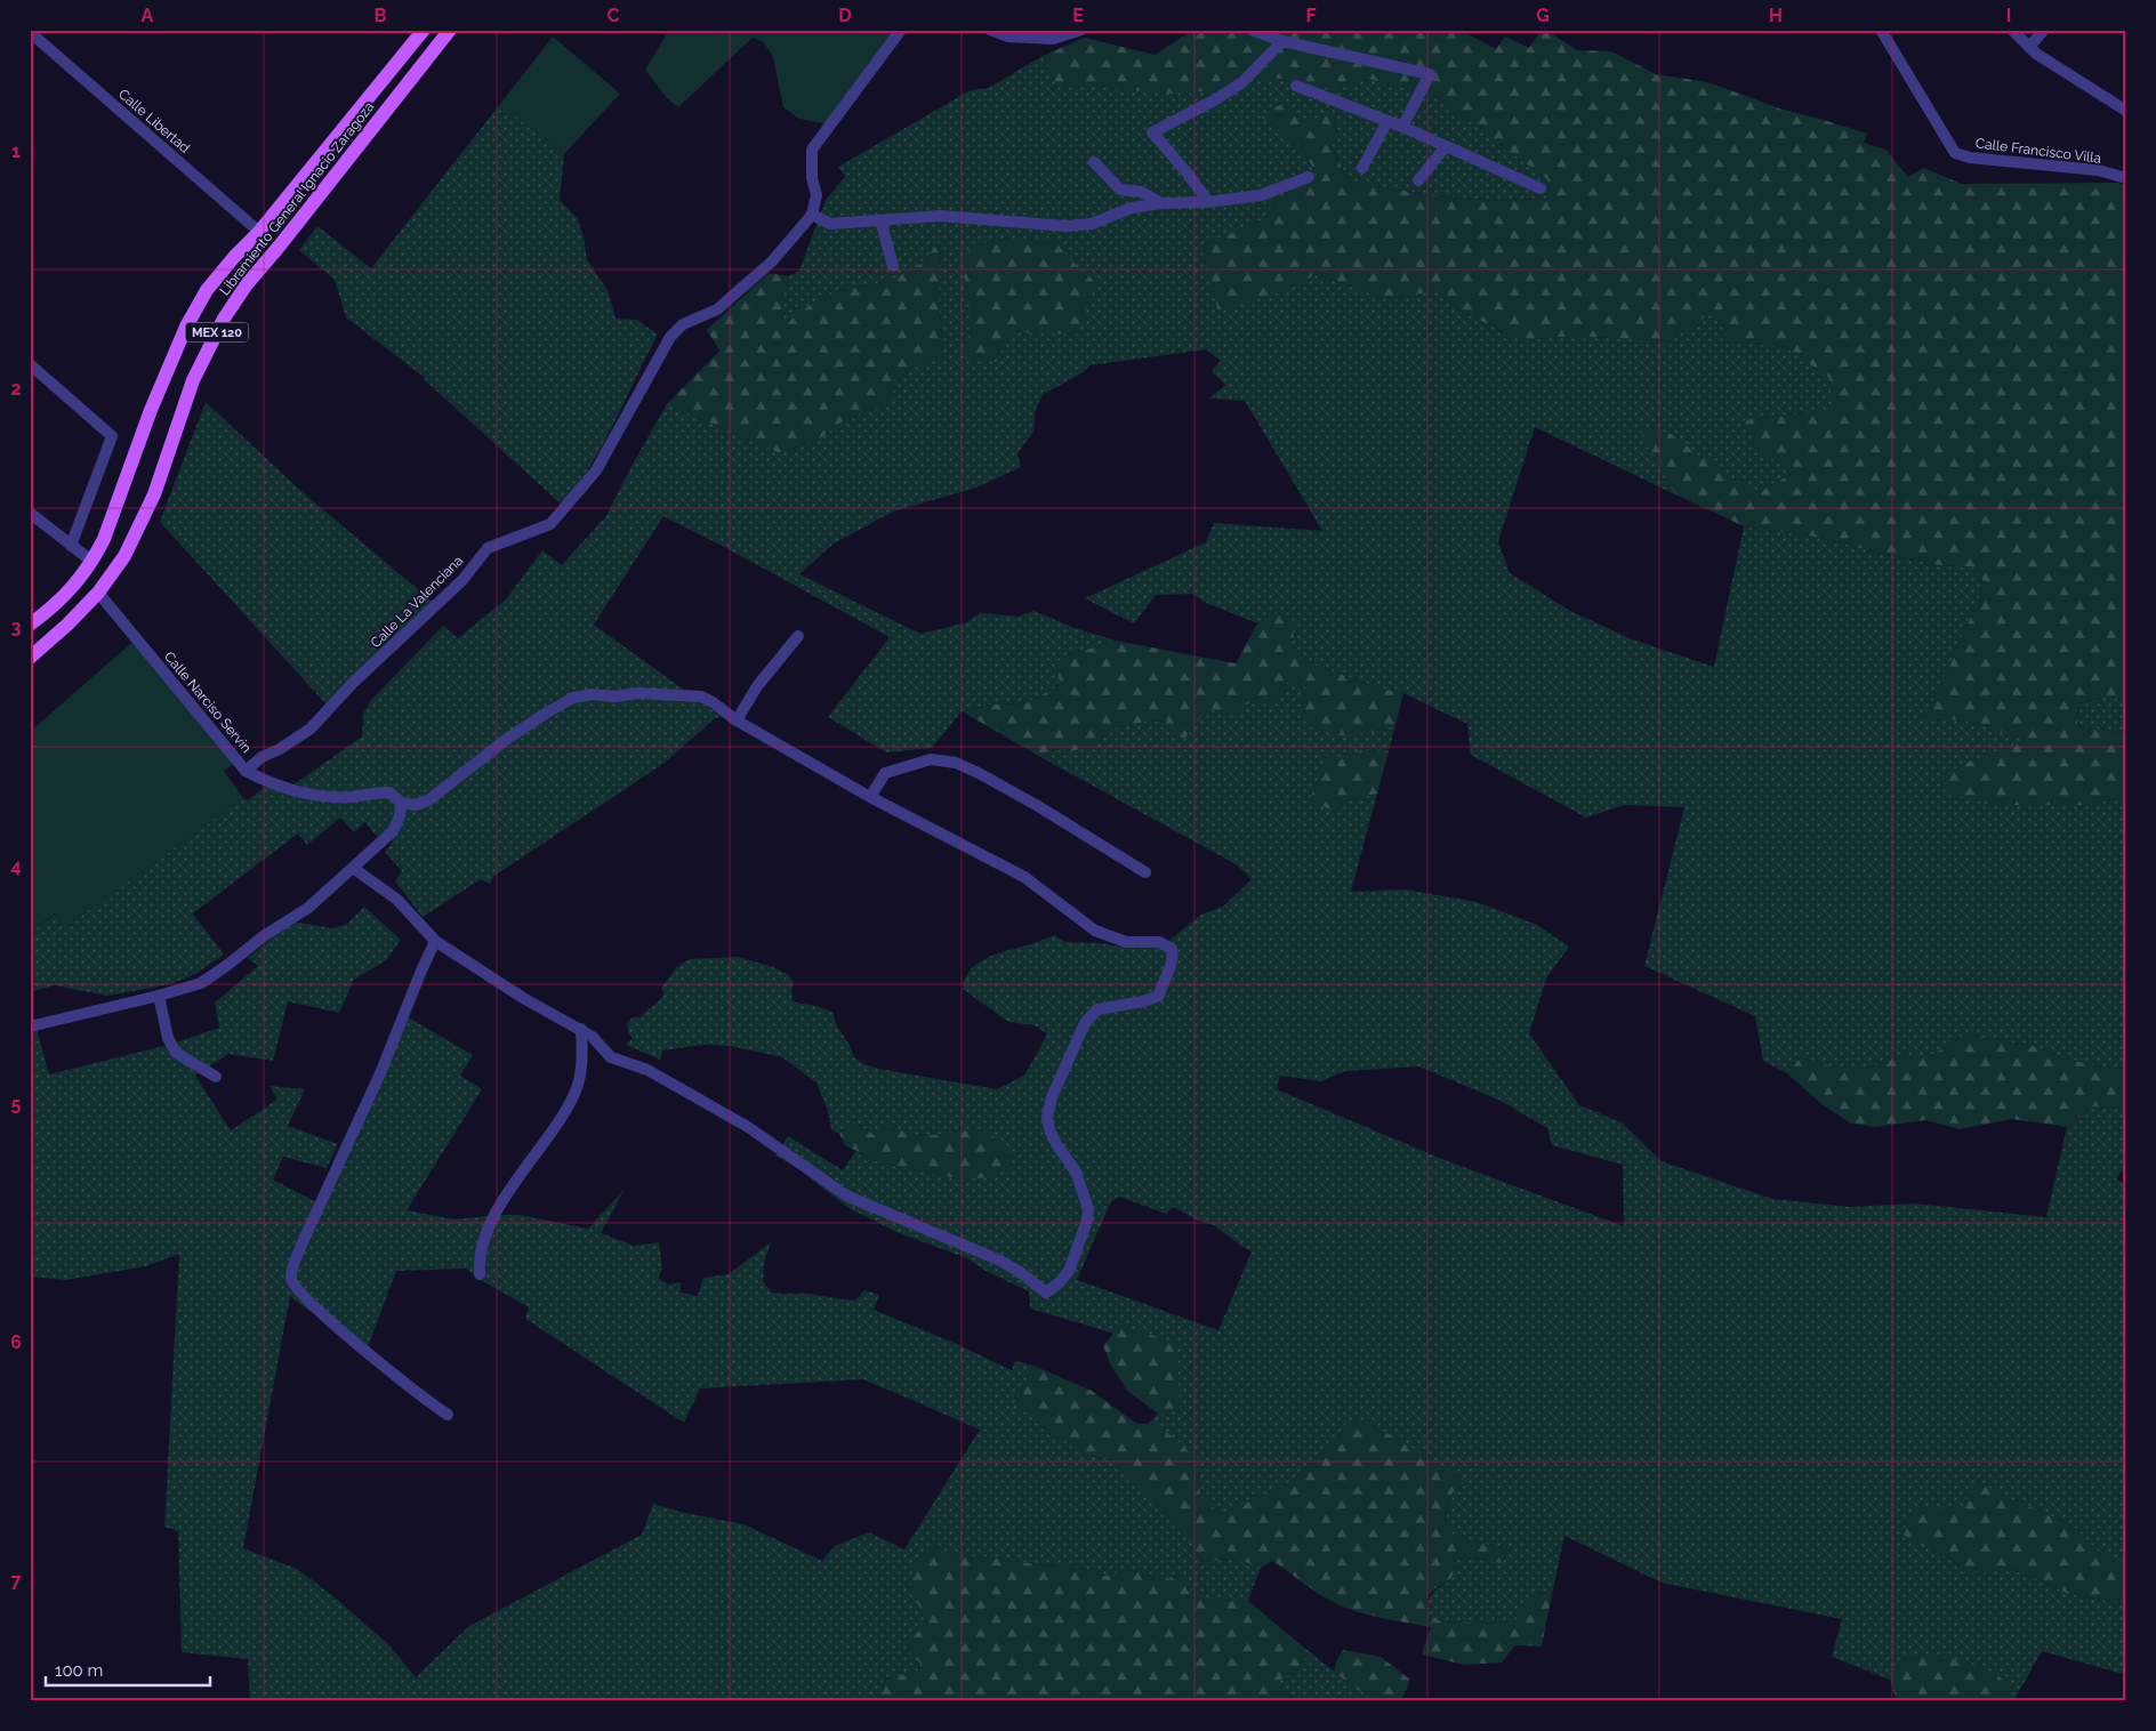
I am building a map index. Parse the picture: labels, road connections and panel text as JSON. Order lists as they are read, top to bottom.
{
  "streets": {
    "main road": ["Libramiento General Ignacio Zaragoza", "MEX 120"],
    "street": [
      "Calle Libertad",
      "Calle Francisco Villa",
      "Calle La Valenciana",
      "Calle Narciso Servin"
    ]
  },
  "crossings": [
    ["Calle Libertad", "Libramiento General Ignacio Zaragoza"],
    ["Libramiento General Ignacio Zaragoza", "Calle Narciso Servin"],
    ["Calle La Valenciana", "Calle Narciso Servin"]
  ],
  "scale_bar": "100 m",
  "grid": {
    "columns": [
      "A",
      "B",
      "C",
      "D",
      "E",
      "F",
      "G",
      "H",
      "I"
    ],
    "rows": [
      "1",
      "2",
      "3",
      "4",
      "5",
      "6",
      "7"
    ]
  }
}
